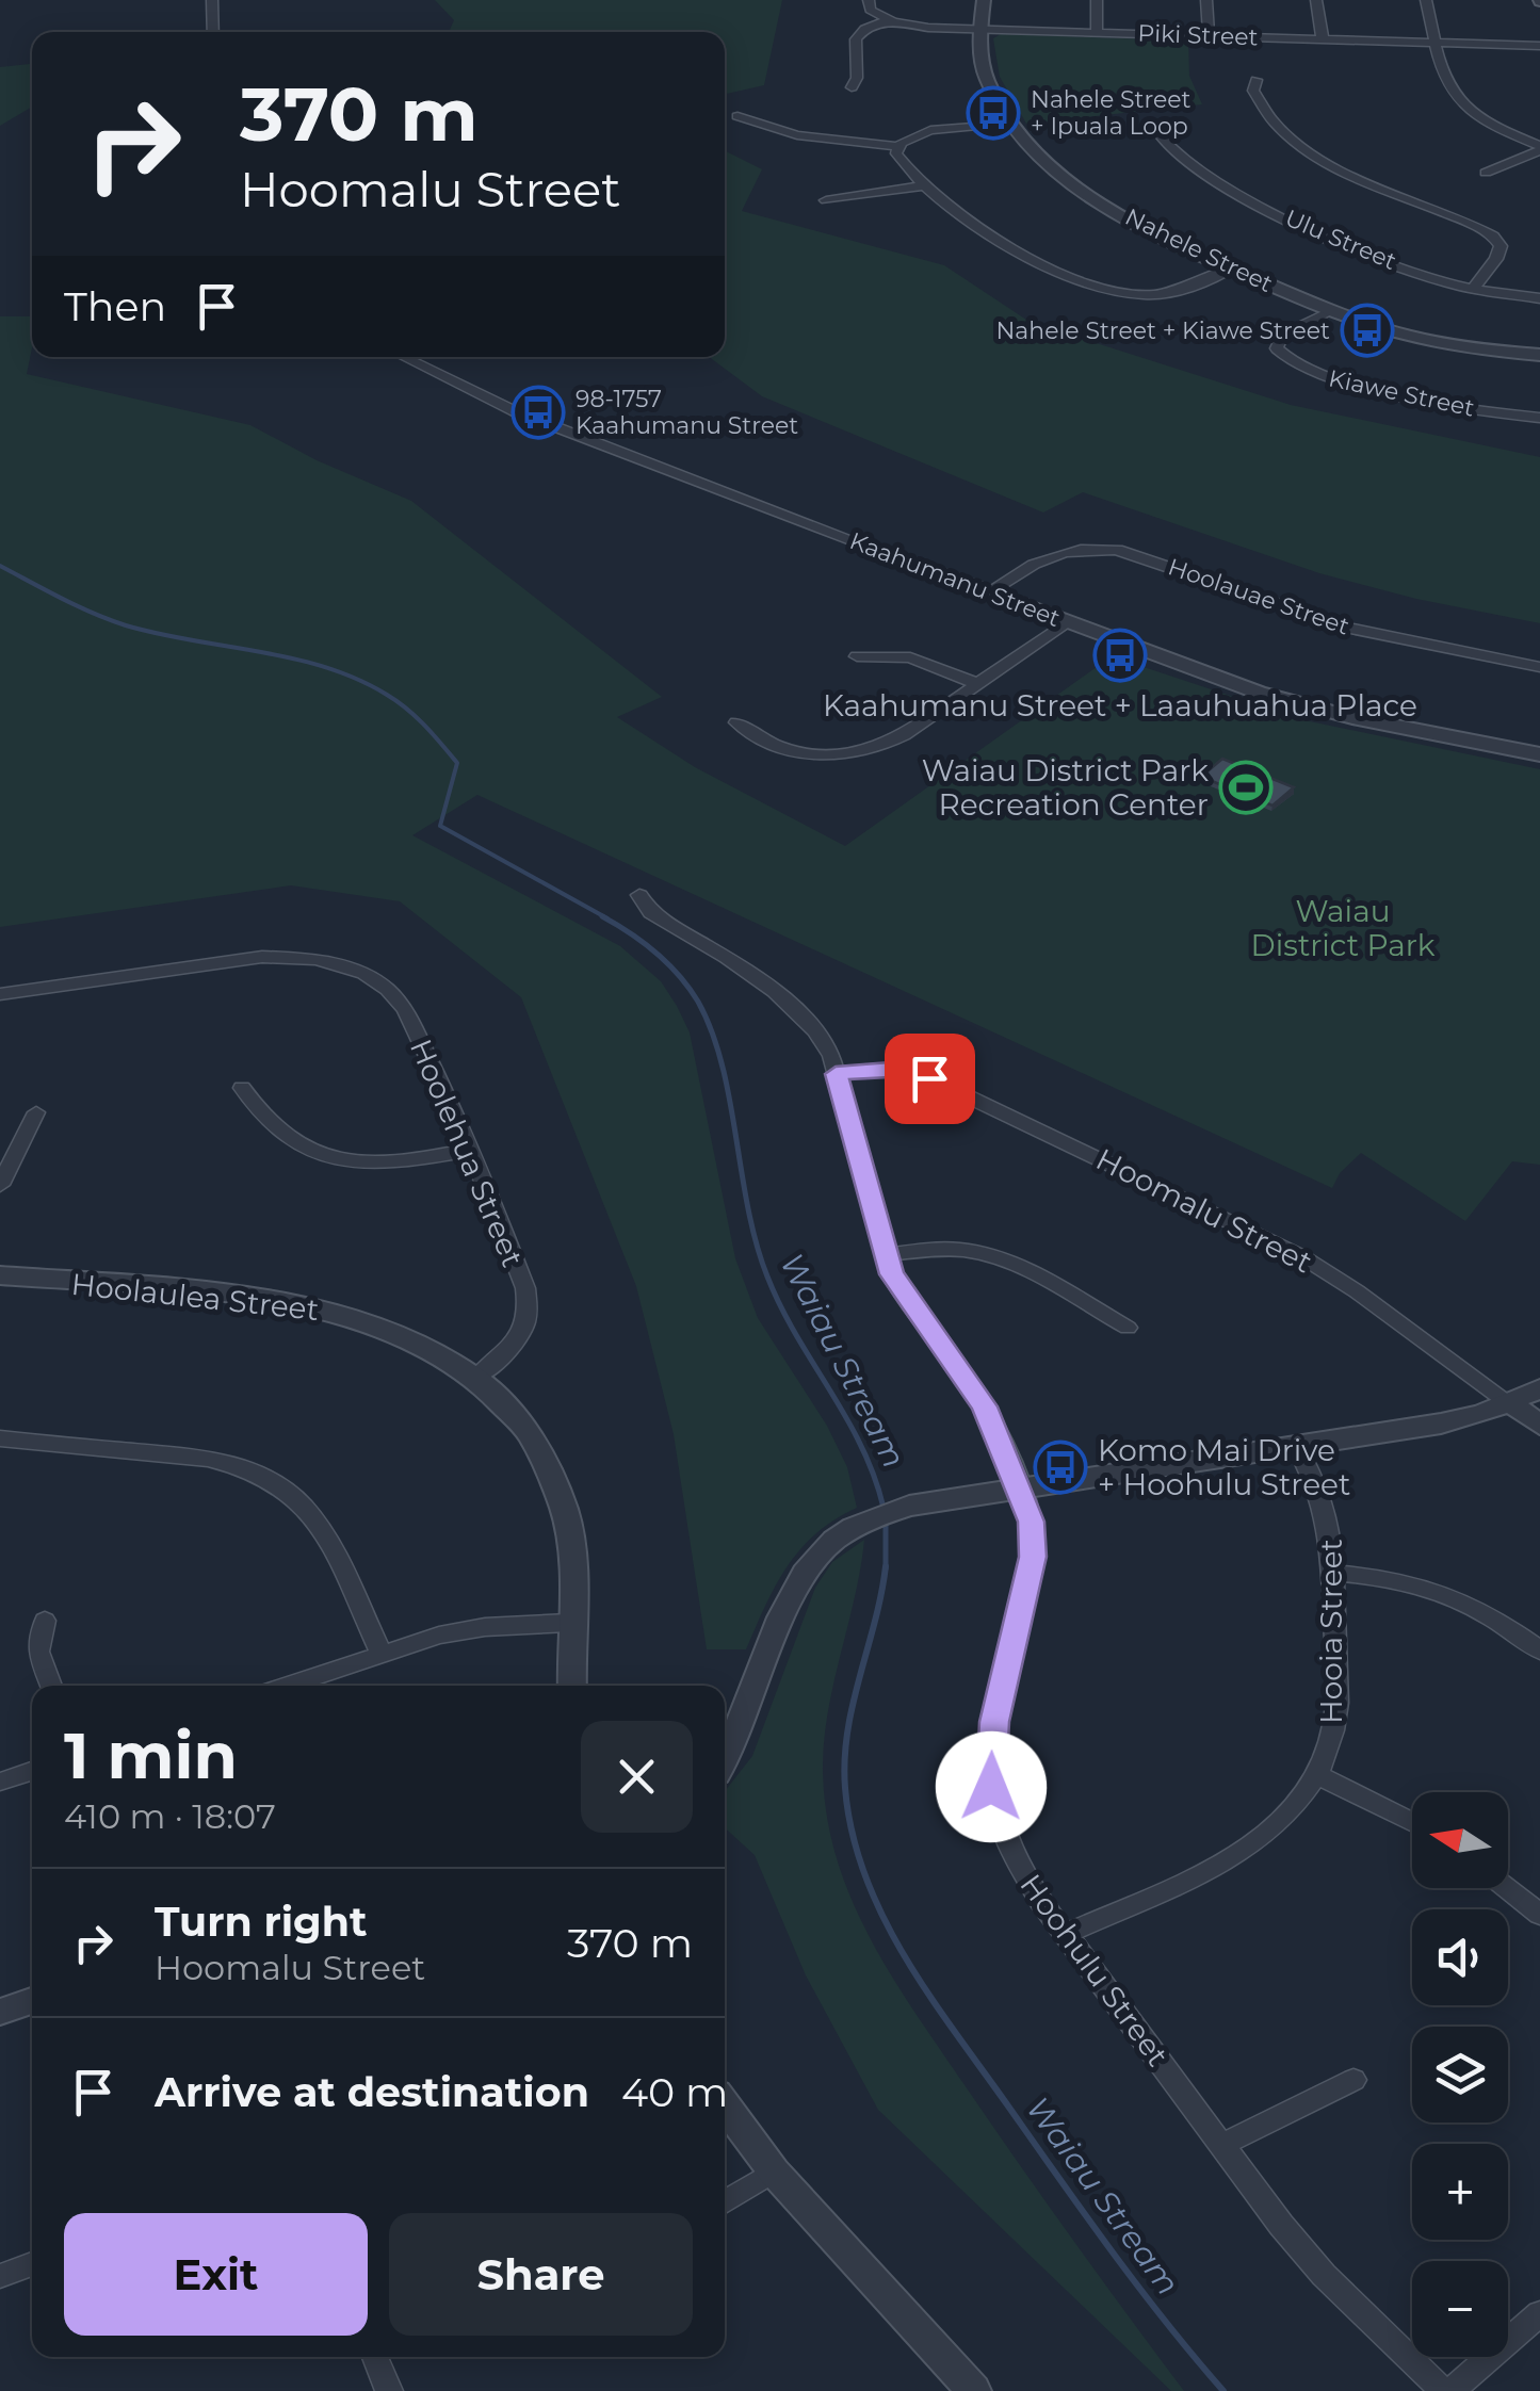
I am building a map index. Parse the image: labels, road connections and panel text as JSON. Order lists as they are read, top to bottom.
{
  "streets": {
    "street": [
      "Piki Street",
      "Ulu Street",
      "Nahele Street",
      "Kiawe Street",
      "Kaahumanu Street",
      "Hoolauae Street",
      "Hoolehua Street",
      "Hoomalu Street",
      "Hoolaulea Street",
      "Hooia Street",
      "Hoohulu Street"
    ]
  },
  "crossings": [
    ["Piki Street", "Nahele Street"],
    ["Nahele Street", "Kiawe Street"],
    ["Kaahumanu Street", "Hoolauae Street"],
    ["Hoolehua Street", "Hoolaulea Street"],
    ["Hoomalu Street", "Hoohulu Street"],
    ["Hooia Street", "Hoohulu Street"]
  ],
  "water": ["Waiau Stream"],
  "parks": ["Waiau District Park"],
  "places": {
    "bus stop": [
      "Nahele Street + Ipuala Loop",
      "Nahele Street + Kiawe Street",
      "98-1757 Kaahumanu Street",
      "Kaahumanu Street + Laauhuahua Place",
      "Komo Mai Drive + Hoohulu Street"
    ],
    "sports": ["Waiau District Park Recreation Center"]
  },
  "north": "left",
  "page": {
    "turn": ["370 m", "Hoomalu Street"],
    "then": "Then",
    "heading": ["1 min", "410 m · 18:07"],
    "map_buttons": ["+", "−"],
    "list": [
      {
        "name": "Turn right",
        "note": "Hoomalu Street",
        "value": "370 m"
      },
      {
        "name": "Arrive at destination",
        "value": "40 m"
      }
    ],
    "buttons": ["Exit", "Share"]
  }
}
